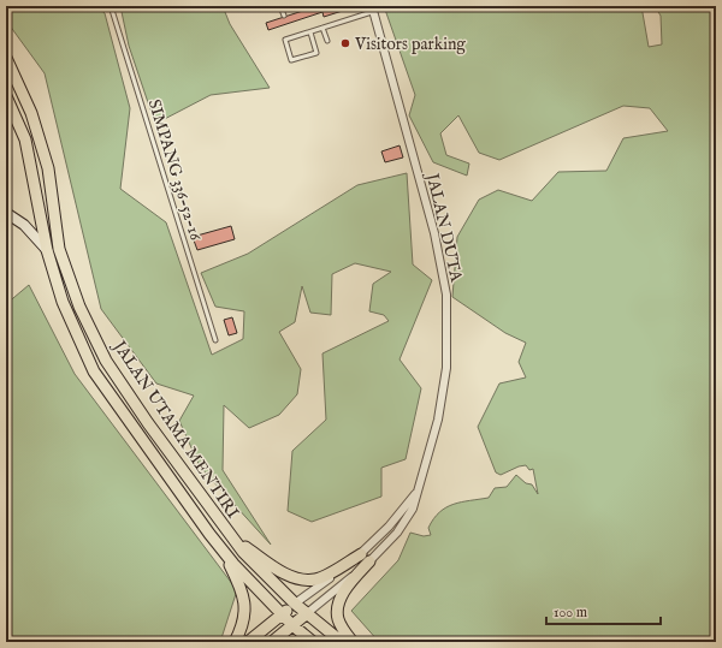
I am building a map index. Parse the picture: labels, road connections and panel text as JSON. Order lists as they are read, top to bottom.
{
  "streets": {
    "main road": ["JALAN UTAMA MENTIRI"],
    "street": ["JALAN DUTA"],
    "lane": ["SIMPANG 336-52-16"]
  },
  "places": ["Visitors parking"],
  "scale_bar": "100 m"
}
